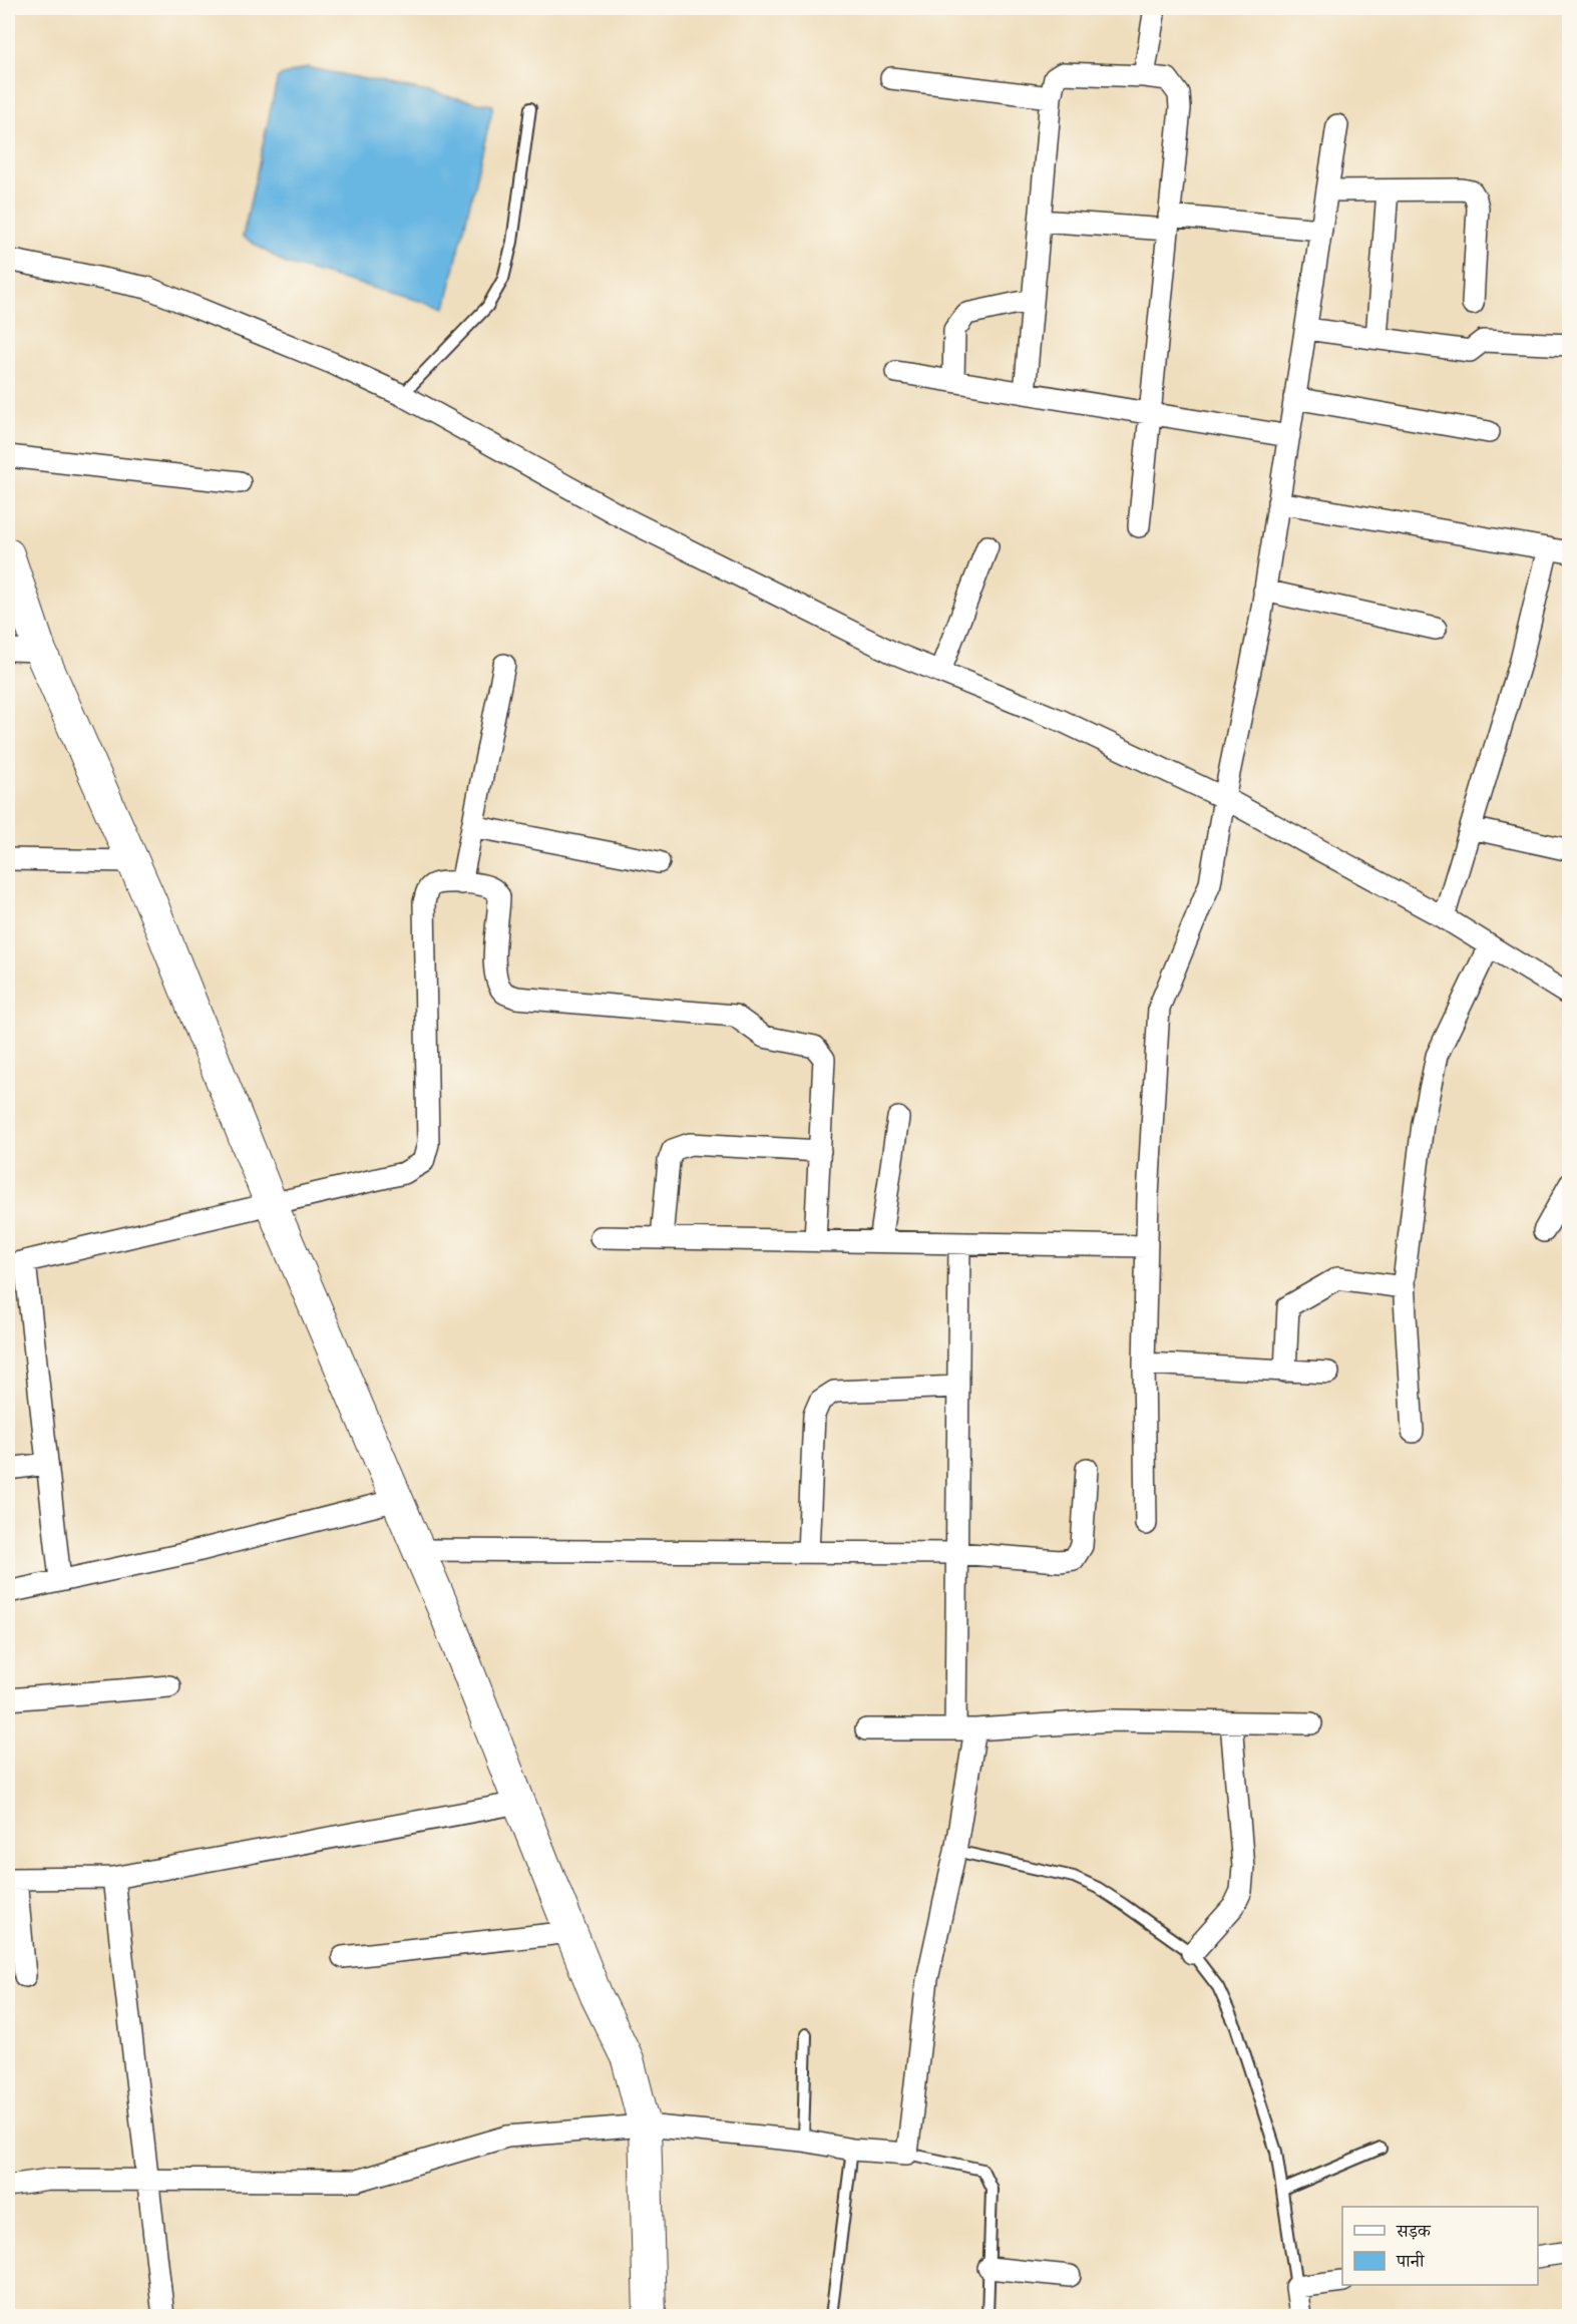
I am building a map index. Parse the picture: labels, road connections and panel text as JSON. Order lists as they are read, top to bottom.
{
  "legend": ["सड़क", "पानी"]
}
